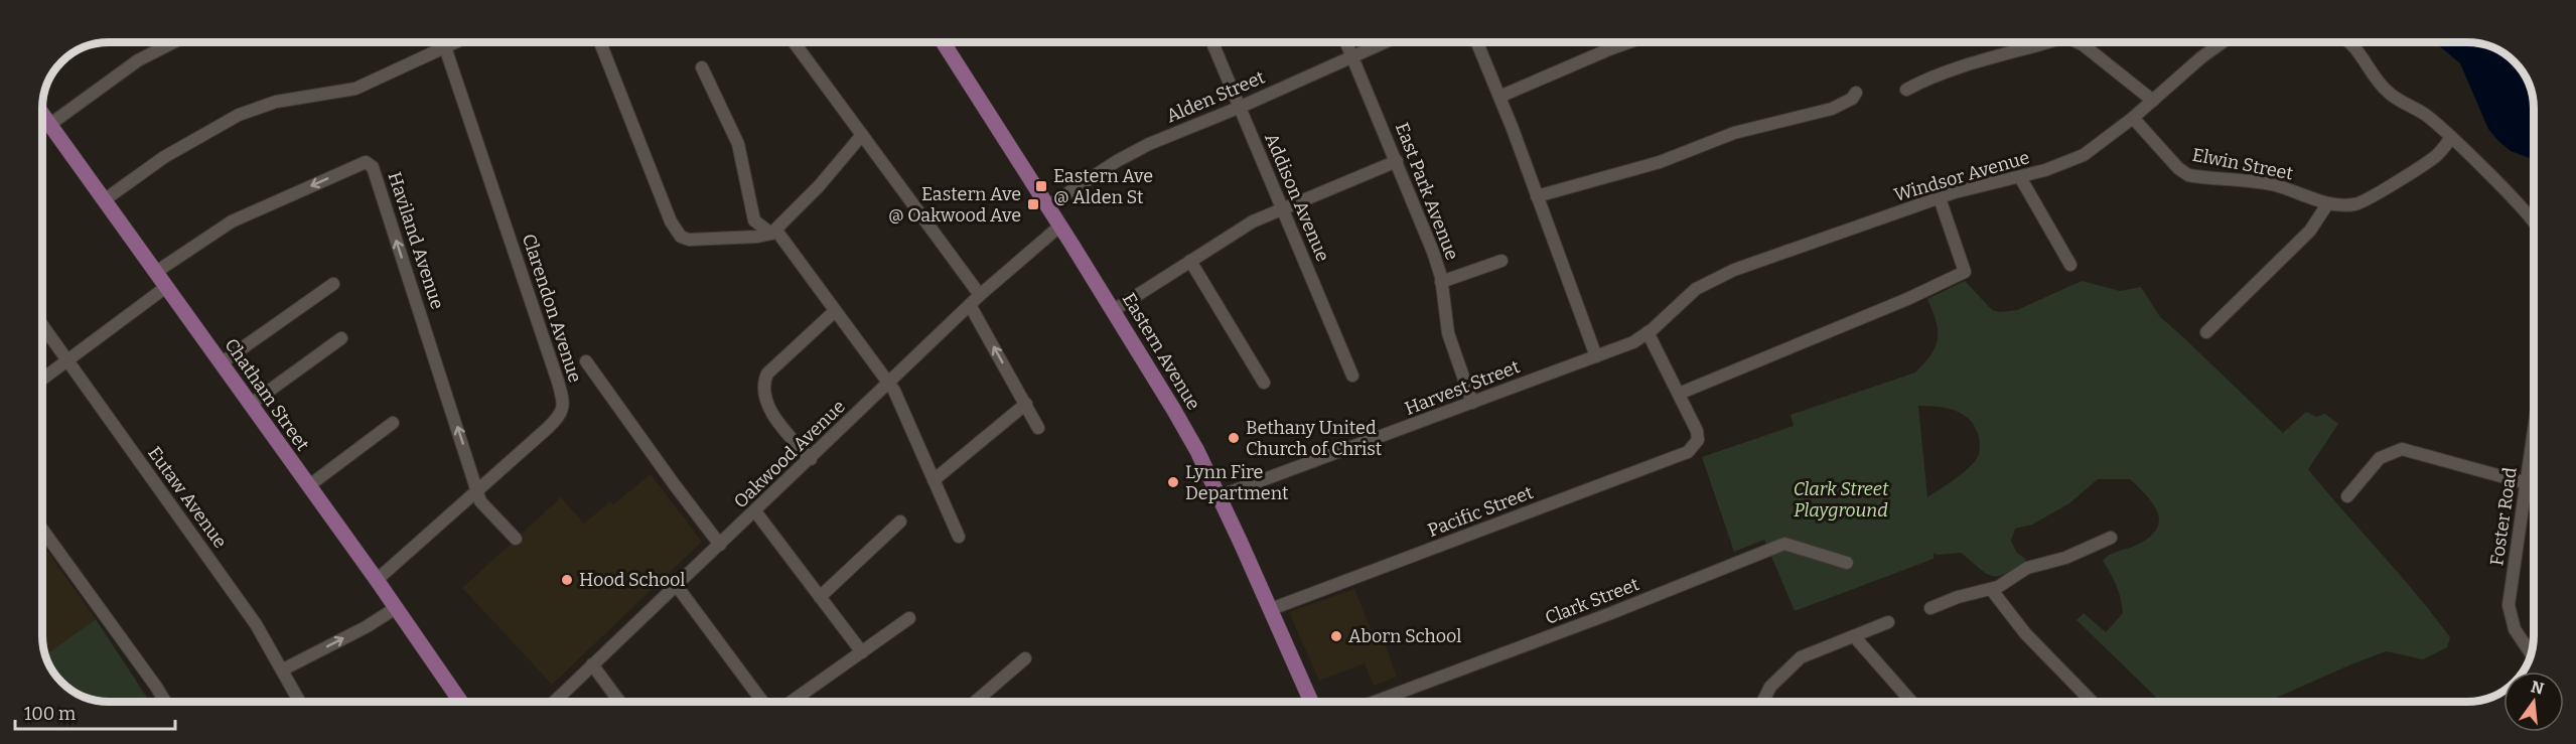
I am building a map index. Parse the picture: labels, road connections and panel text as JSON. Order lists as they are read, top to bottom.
{
  "streets": {
    "main road": ["Eastern Avenue", "Chatham Street"],
    "street": [
      "Alden Street",
      "Elwin Street",
      "Windsor Avenue",
      "East Park Avenue",
      "Addison Avenue",
      "Haviland Avenue",
      "Clarendon Avenue",
      "Harvest Street",
      "Oakwood Avenue",
      "Eutaw Avenue",
      "Pacific Street",
      "Foster Road",
      "Clark Street"
    ]
  },
  "crossings": [
    ["Alden Street", "East Park Avenue"],
    ["Alden Street", "Addison Avenue"],
    ["Alden Street", "Eastern Avenue"],
    ["Elwin Street", "Windsor Avenue"],
    ["Windsor Avenue", "Harvest Street"],
    ["East Park Avenue", "Harvest Street"],
    ["Haviland Avenue", "Clarendon Avenue"],
    ["Haviland Avenue", "Chatham Street"],
    ["Clarendon Avenue", "Chatham Street"],
    ["Eastern Avenue", "Harvest Street"],
    ["Eastern Avenue", "Oakwood Avenue"],
    ["Eastern Avenue", "Pacific Street"]
  ],
  "parks": ["Clark Street Playground"],
  "places": {
    "transit": ["Eastern Ave @ Alden St", "Eastern Ave @ Oakwood Ave"],
    "other": [
      "Bethany United Church of Christ",
      "Lynn Fire Department",
      "Hood School",
      "Aborn School"
    ]
  },
  "scale_bar": "100 m",
  "north": "top"
}
